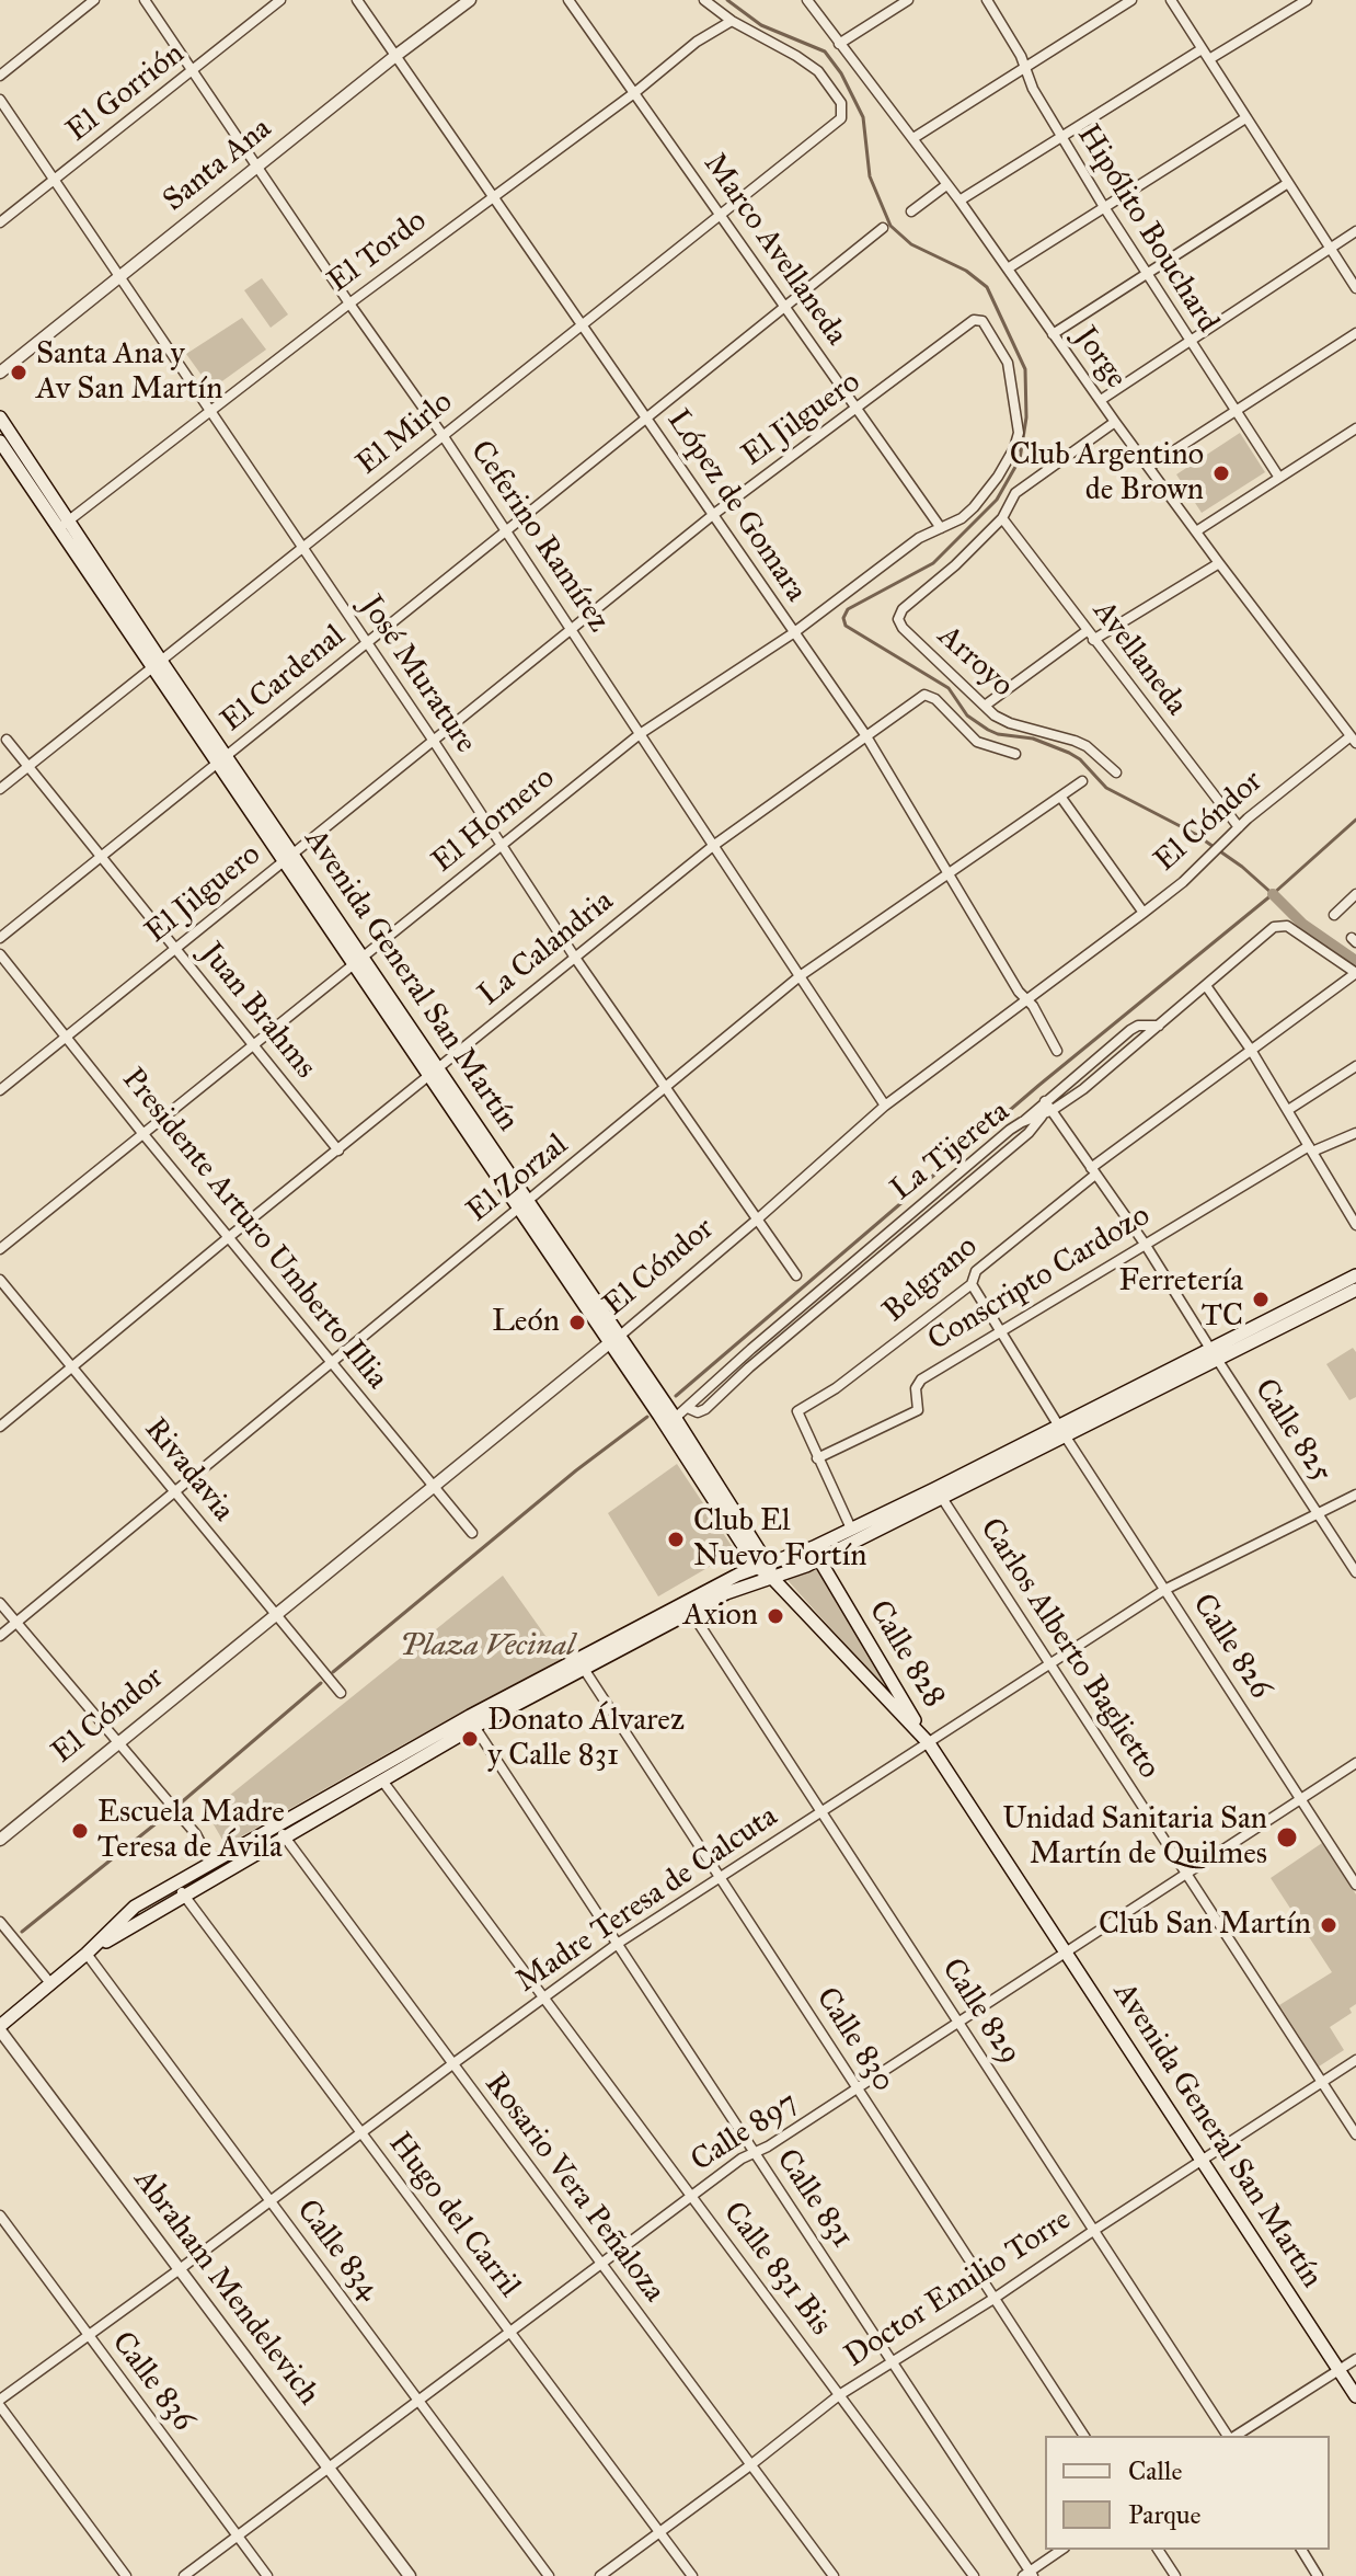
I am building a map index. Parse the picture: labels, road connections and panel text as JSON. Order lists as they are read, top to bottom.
{
  "streets": {
    "main road": ["Avenida General San Martín", "Calle 828"],
    "street": [
      "El Gorrión",
      "Santa Ana",
      "Hipólito Bouchard",
      "Marco Avellaneda",
      "El Tordo",
      "Jorge",
      "El Jilguero",
      "El Mirlo",
      "López de Gomara",
      "Ceferino Ramírez",
      "Avellaneda",
      "Arroyo",
      "José Murature",
      "El Cardenal",
      "El Hornero",
      "El Cóndor",
      "La Calandria",
      "Juan Brahms",
      "La Tijereta",
      "El Zorzal",
      "Presidente Arturo Umberto Illia",
      "Conscripto Cardozo",
      "Belgrano",
      "Calle 825",
      "Rivadavia",
      "Calle 826",
      "Carlos Alberto Baglietto",
      "Madre Teresa de Calcuta",
      "Calle 829",
      "Calle 830",
      "Calle 897",
      "Rosario Vera Peñaloza",
      "Calle 831",
      "Hugo del Carril",
      "Calle 834",
      "Calle 831 Bis",
      "Abraham Mendelevich",
      "Doctor Emilio Torre",
      "Calle 836"
    ]
  },
  "crossings": [
    ["El Gorrión", "Ceferino Ramírez"],
    ["El Gorrión", "José Murature"],
    ["Santa Ana", "López de Gomara"],
    ["Santa Ana", "Ceferino Ramírez"],
    ["Santa Ana", "José Murature"],
    ["Marco Avellaneda", "El Tordo"],
    ["Marco Avellaneda", "El Jilguero"],
    ["Marco Avellaneda", "El Mirlo"],
    ["Marco Avellaneda", "El Cardenal"],
    ["Marco Avellaneda", "El Hornero"],
    ["El Tordo", "El Mirlo"],
    ["El Tordo", "López de Gomara"],
    ["El Tordo", "Ceferino Ramírez"],
    ["El Tordo", "José Murature"],
    ["El Tordo", "Avenida General San Martín"],
    ["Jorge", "El Cóndor"],
    ["El Jilguero", "López de Gomara"],
    ["El Jilguero", "Ceferino Ramírez"],
    ["El Jilguero", "José Murature"],
    ["El Jilguero", "El Hornero"],
    ["El Jilguero", "Avenida General San Martín"],
    ["El Jilguero", "Juan Brahms"],
    ["El Jilguero", "Presidente Arturo Umberto Illia"],
    ["El Mirlo", "López de Gomara"],
    ["El Mirlo", "Ceferino Ramírez"],
    ["El Mirlo", "José Murature"],
    ["El Mirlo", "Avenida General San Martín"],
    ["El Mirlo", "Juan Brahms"],
    ["López de Gomara", "El Cardenal"],
    ["López de Gomara", "El Hornero"],
    ["López de Gomara", "El Cóndor"],
    ["López de Gomara", "La Calandria"],
    ["López de Gomara", "El Zorzal"],
    ["Ceferino Ramírez", "El Cardenal"],
    ["Ceferino Ramírez", "El Hornero"],
    ["Ceferino Ramírez", "El Cóndor"],
    ["Ceferino Ramírez", "La Calandria"],
    ["Ceferino Ramírez", "El Zorzal"],
    ["Avellaneda", "Arroyo"],
    ["Avellaneda", "El Cóndor"],
    ["José Murature", "El Cardenal"],
    ["José Murature", "El Hornero"],
    ["José Murature", "El Cóndor"],
    ["José Murature", "La Calandria"],
    ["José Murature", "El Zorzal"],
    ["El Cardenal", "Avenida General San Martín"],
    ["El Cardenal", "Juan Brahms"],
    ["El Hornero", "Avenida General San Martín"],
    ["El Hornero", "Juan Brahms"],
    ["El Hornero", "Presidente Arturo Umberto Illia"],
    ["El Cóndor", "Avenida General San Martín"],
    ["El Cóndor", "Presidente Arturo Umberto Illia"],
    ["El Cóndor", "Rivadavia"],
    ["La Calandria", "Avenida General San Martín"],
    ["La Calandria", "Juan Brahms"],
    ["La Calandria", "Presidente Arturo Umberto Illia"],
    ["La Calandria", "Rivadavia"],
    ["Avenida General San Martín", "La Tijereta"],
    ["Avenida General San Martín", "El Zorzal"],
    ["Avenida General San Martín", "Calle 828"],
    ["Avenida General San Martín", "Madre Teresa de Calcuta"],
    ["Avenida General San Martín", "Calle 897"],
    ["Avenida General San Martín", "Doctor Emilio Torre"],
    ["La Tijereta", "Belgrano"],
    ["El Zorzal", "Presidente Arturo Umberto Illia"],
    ["El Zorzal", "Rivadavia"],
    ["Conscripto Cardozo", "Belgrano"],
    ["Calle 825", "Madre Teresa de Calcuta"],
    ["Calle 826", "Madre Teresa de Calcuta"],
    ["Calle 826", "Calle 897"],
    ["Carlos Alberto Baglietto", "Madre Teresa de Calcuta"],
    ["Carlos Alberto Baglietto", "Calle 897"],
    ["Carlos Alberto Baglietto", "Doctor Emilio Torre"],
    ["Calle 828", "Madre Teresa de Calcuta"],
    ["Madre Teresa de Calcuta", "Calle 829"],
    ["Madre Teresa de Calcuta", "Calle 830"],
    ["Madre Teresa de Calcuta", "Rosario Vera Peñaloza"],
    ["Madre Teresa de Calcuta", "Calle 831"],
    ["Madre Teresa de Calcuta", "Hugo del Carril"],
    ["Madre Teresa de Calcuta", "Calle 834"],
    ["Madre Teresa de Calcuta", "Calle 831 Bis"],
    ["Madre Teresa de Calcuta", "Abraham Mendelevich"],
    ["Madre Teresa de Calcuta", "Calle 836"],
    ["Calle 829", "Calle 897"],
    ["Calle 829", "Doctor Emilio Torre"],
    ["Calle 830", "Calle 897"],
    ["Calle 830", "Doctor Emilio Torre"],
    ["Calle 897", "Rosario Vera Peñaloza"],
    ["Calle 897", "Calle 831"],
    ["Calle 897", "Hugo del Carril"],
    ["Calle 897", "Calle 834"],
    ["Calle 897", "Calle 831 Bis"],
    ["Calle 897", "Abraham Mendelevich"],
    ["Calle 897", "Calle 836"],
    ["Rosario Vera Peñaloza", "Doctor Emilio Torre"],
    ["Calle 831", "Doctor Emilio Torre"],
    ["Hugo del Carril", "Doctor Emilio Torre"],
    ["Calle 831 Bis", "Doctor Emilio Torre"]
  ],
  "parks": ["Plaza Vecinal"],
  "places": [
    "Santa Ana y Av San Martín",
    "Club Argentino de Brown",
    "Ferretería TC",
    "León",
    "Club El Nuevo Fortín",
    "Axion",
    "Donato Álvarez y Calle 831",
    "Escuela Madre Teresa de Ávila",
    "Unidad Sanitaria San Martín de Quilmes",
    "Club San Martín"
  ],
  "legend": ["Calle", "Parque"]
}
